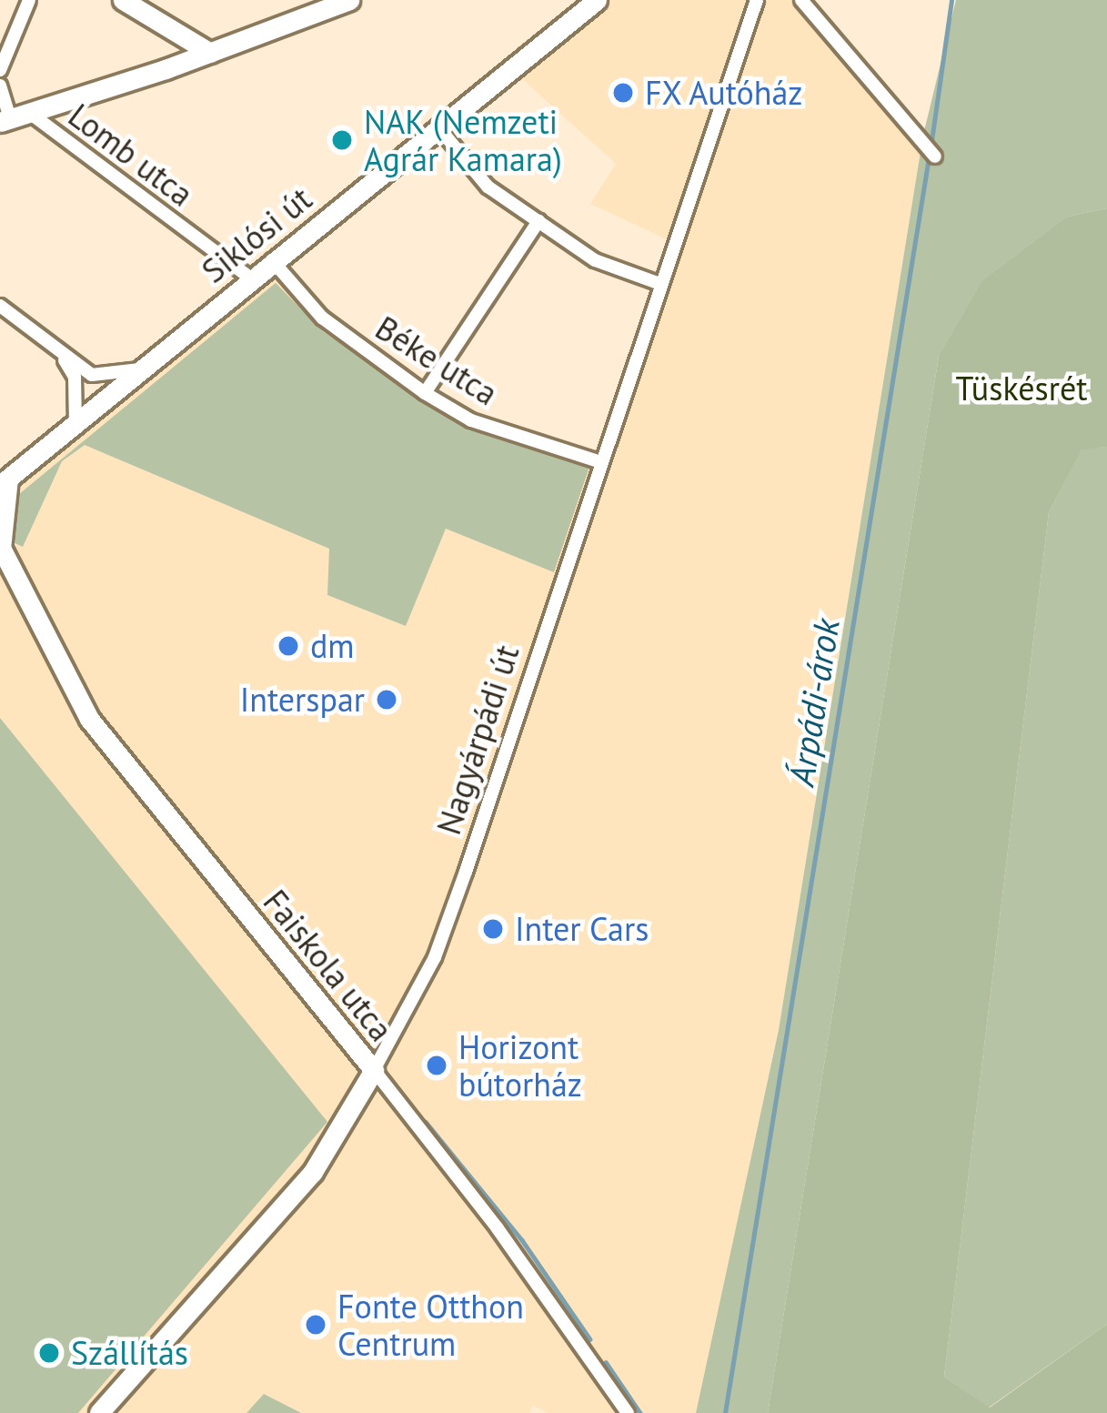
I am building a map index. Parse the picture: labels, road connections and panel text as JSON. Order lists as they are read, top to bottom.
{
  "streets": {
    "street": [
      "Lomb utca",
      "Siklósi út",
      "Béke utca",
      "Nagyárpádi út",
      "Faiskola utca"
    ]
  },
  "crossings": [
    ["Lomb utca", "Siklósi út"],
    ["Siklósi út", "Béke utca"],
    ["Béke utca", "Nagyárpádi út"],
    ["Nagyárpádi út", "Faiskola utca"]
  ],
  "water": ["Árpádi-árok"],
  "parks": ["Tüskésrét"],
  "places": [
    "FX Autóház",
    "NAK (Nemzeti Agrár Kamara)",
    "dm",
    "Interspar",
    "Inter Cars",
    "Horizont bútorház",
    "Fonte Otthon Centrum",
    "Szállítás"
  ]
}
